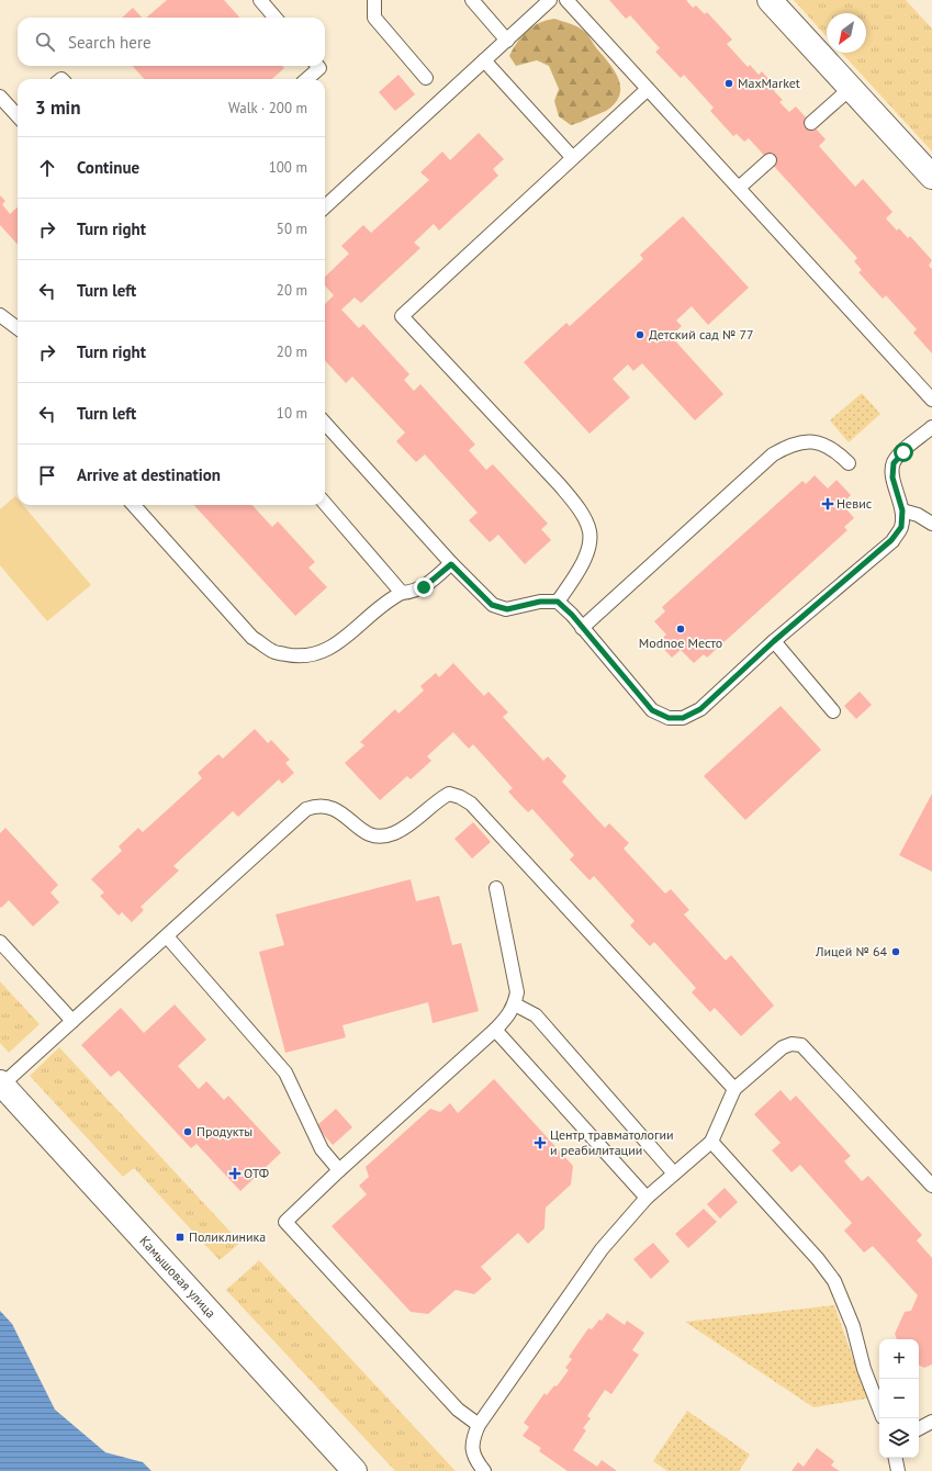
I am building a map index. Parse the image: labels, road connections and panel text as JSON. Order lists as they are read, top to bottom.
{
  "streets": {
    "street": ["Камышовая улица"]
  },
  "places": {
    "other": [
      "MaxMarket",
      "Детский сад № 77",
      "Modnoe Место",
      "Лицей № 64",
      "Продукты"
    ],
    "health": ["Невис", "Центр травматологии и реабилитации", "ОТФ"],
    "transit": ["Поликлиника"]
  },
  "north": "bottom left",
  "page": {
    "search": "Search here",
    "heading": ["3 min", "Walk · 200 m"],
    "list": [
      ["Continue", "100 m"],
      ["Turn right", "50 m"],
      ["Turn left", "20 m"],
      ["Turn right", "20 m"],
      ["Turn left", "10 m"],
      "Arrive at destination"
    ],
    "map_buttons": ["+", "−"]
  }
}
